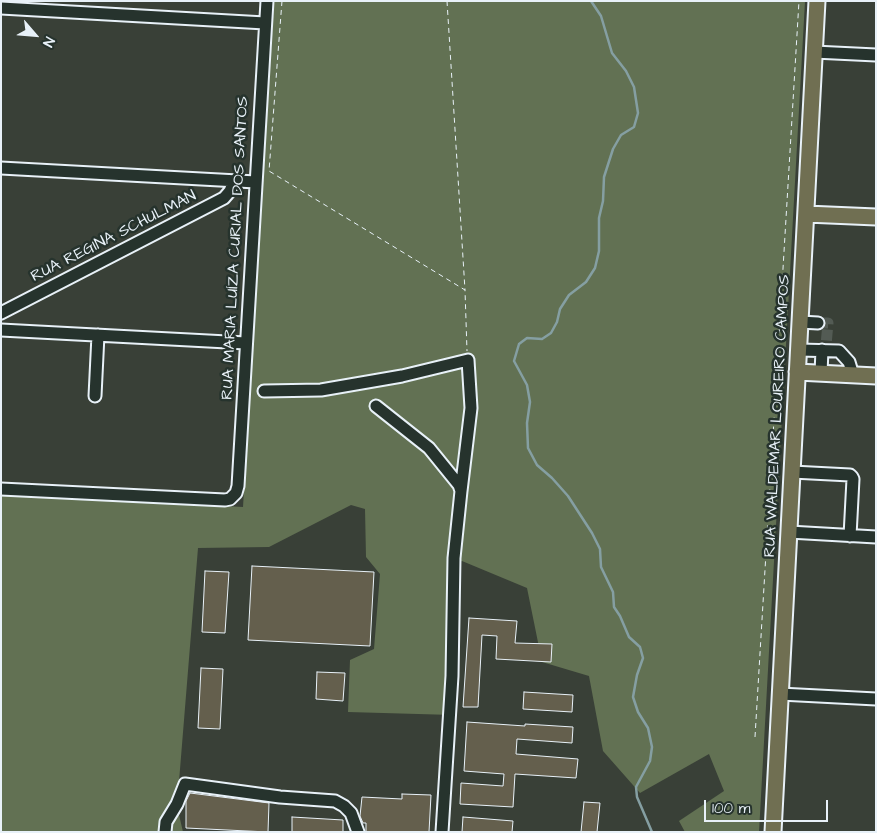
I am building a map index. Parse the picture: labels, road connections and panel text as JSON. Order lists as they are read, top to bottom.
{
  "streets": {
    "main road": ["RUA WALDEMAR LOUREIRO CAMPOS"],
    "street": ["RUA REGINA SCHULMAN", "RUA MARIA LUÍZA CURIAL DOS SANTOS"]
  },
  "scale_bar": "100 m",
  "north": "bottom right"
}
